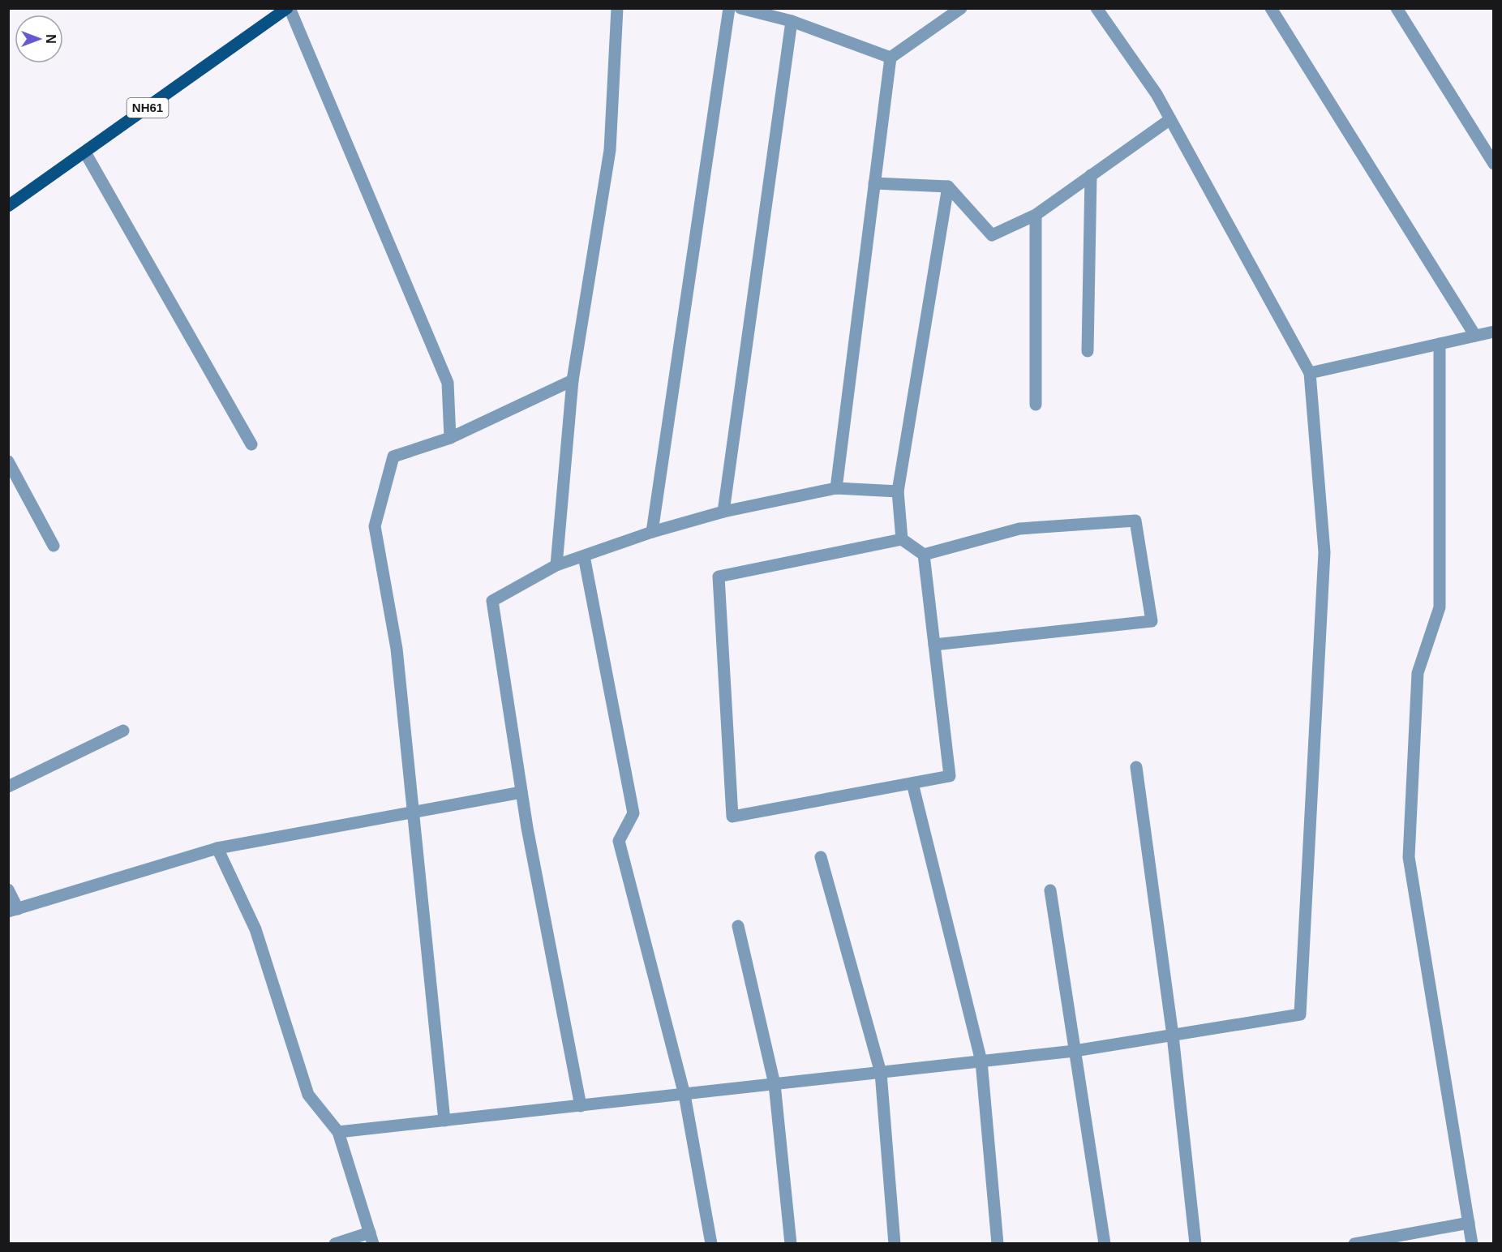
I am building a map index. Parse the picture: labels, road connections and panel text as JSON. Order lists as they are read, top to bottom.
{
  "streets": {
    "main road": ["NH61"]
  },
  "north": "right"
}
